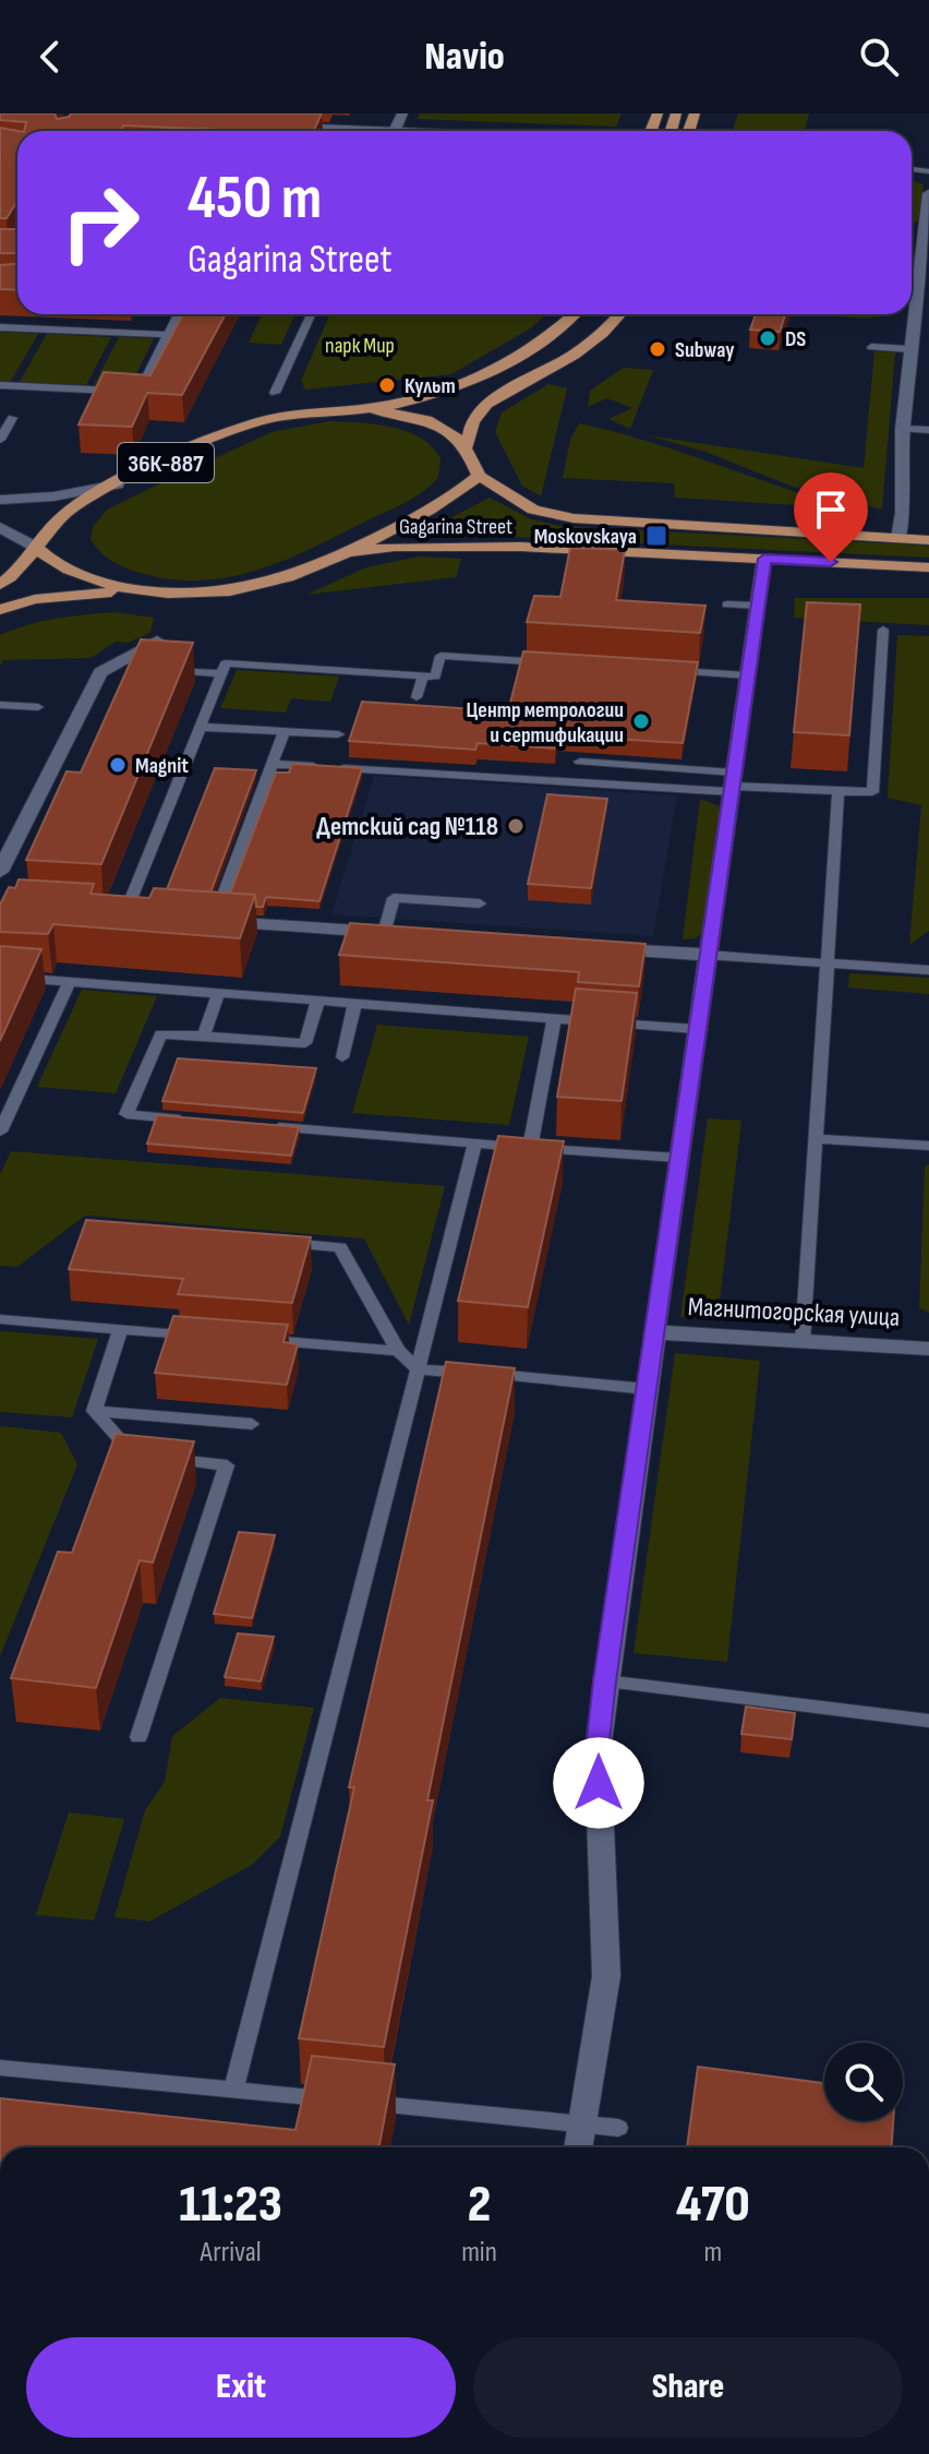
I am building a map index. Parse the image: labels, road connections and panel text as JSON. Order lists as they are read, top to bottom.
{
  "streets": {
    "main road": ["36К-887", "Gagarina Street"],
    "street": ["Магнитогорская улица"]
  },
  "parks": ["парк Мир"],
  "places": {
    "other": [
      "DS",
      "Subway",
      "Культ",
      "Центр метрологии и сертификации",
      "Magnit",
      "Детский сад №118"
    ],
    "transit": ["Moskovskaya"]
  },
  "page": {
    "header": "Navio",
    "turn": ["450 m", "Gagarina Street"],
    "eta": [
      "11:23",
      "Arrival",
      "2",
      "min",
      "470",
      "m"
    ],
    "buttons": ["Exit", "Share"]
  }
}
